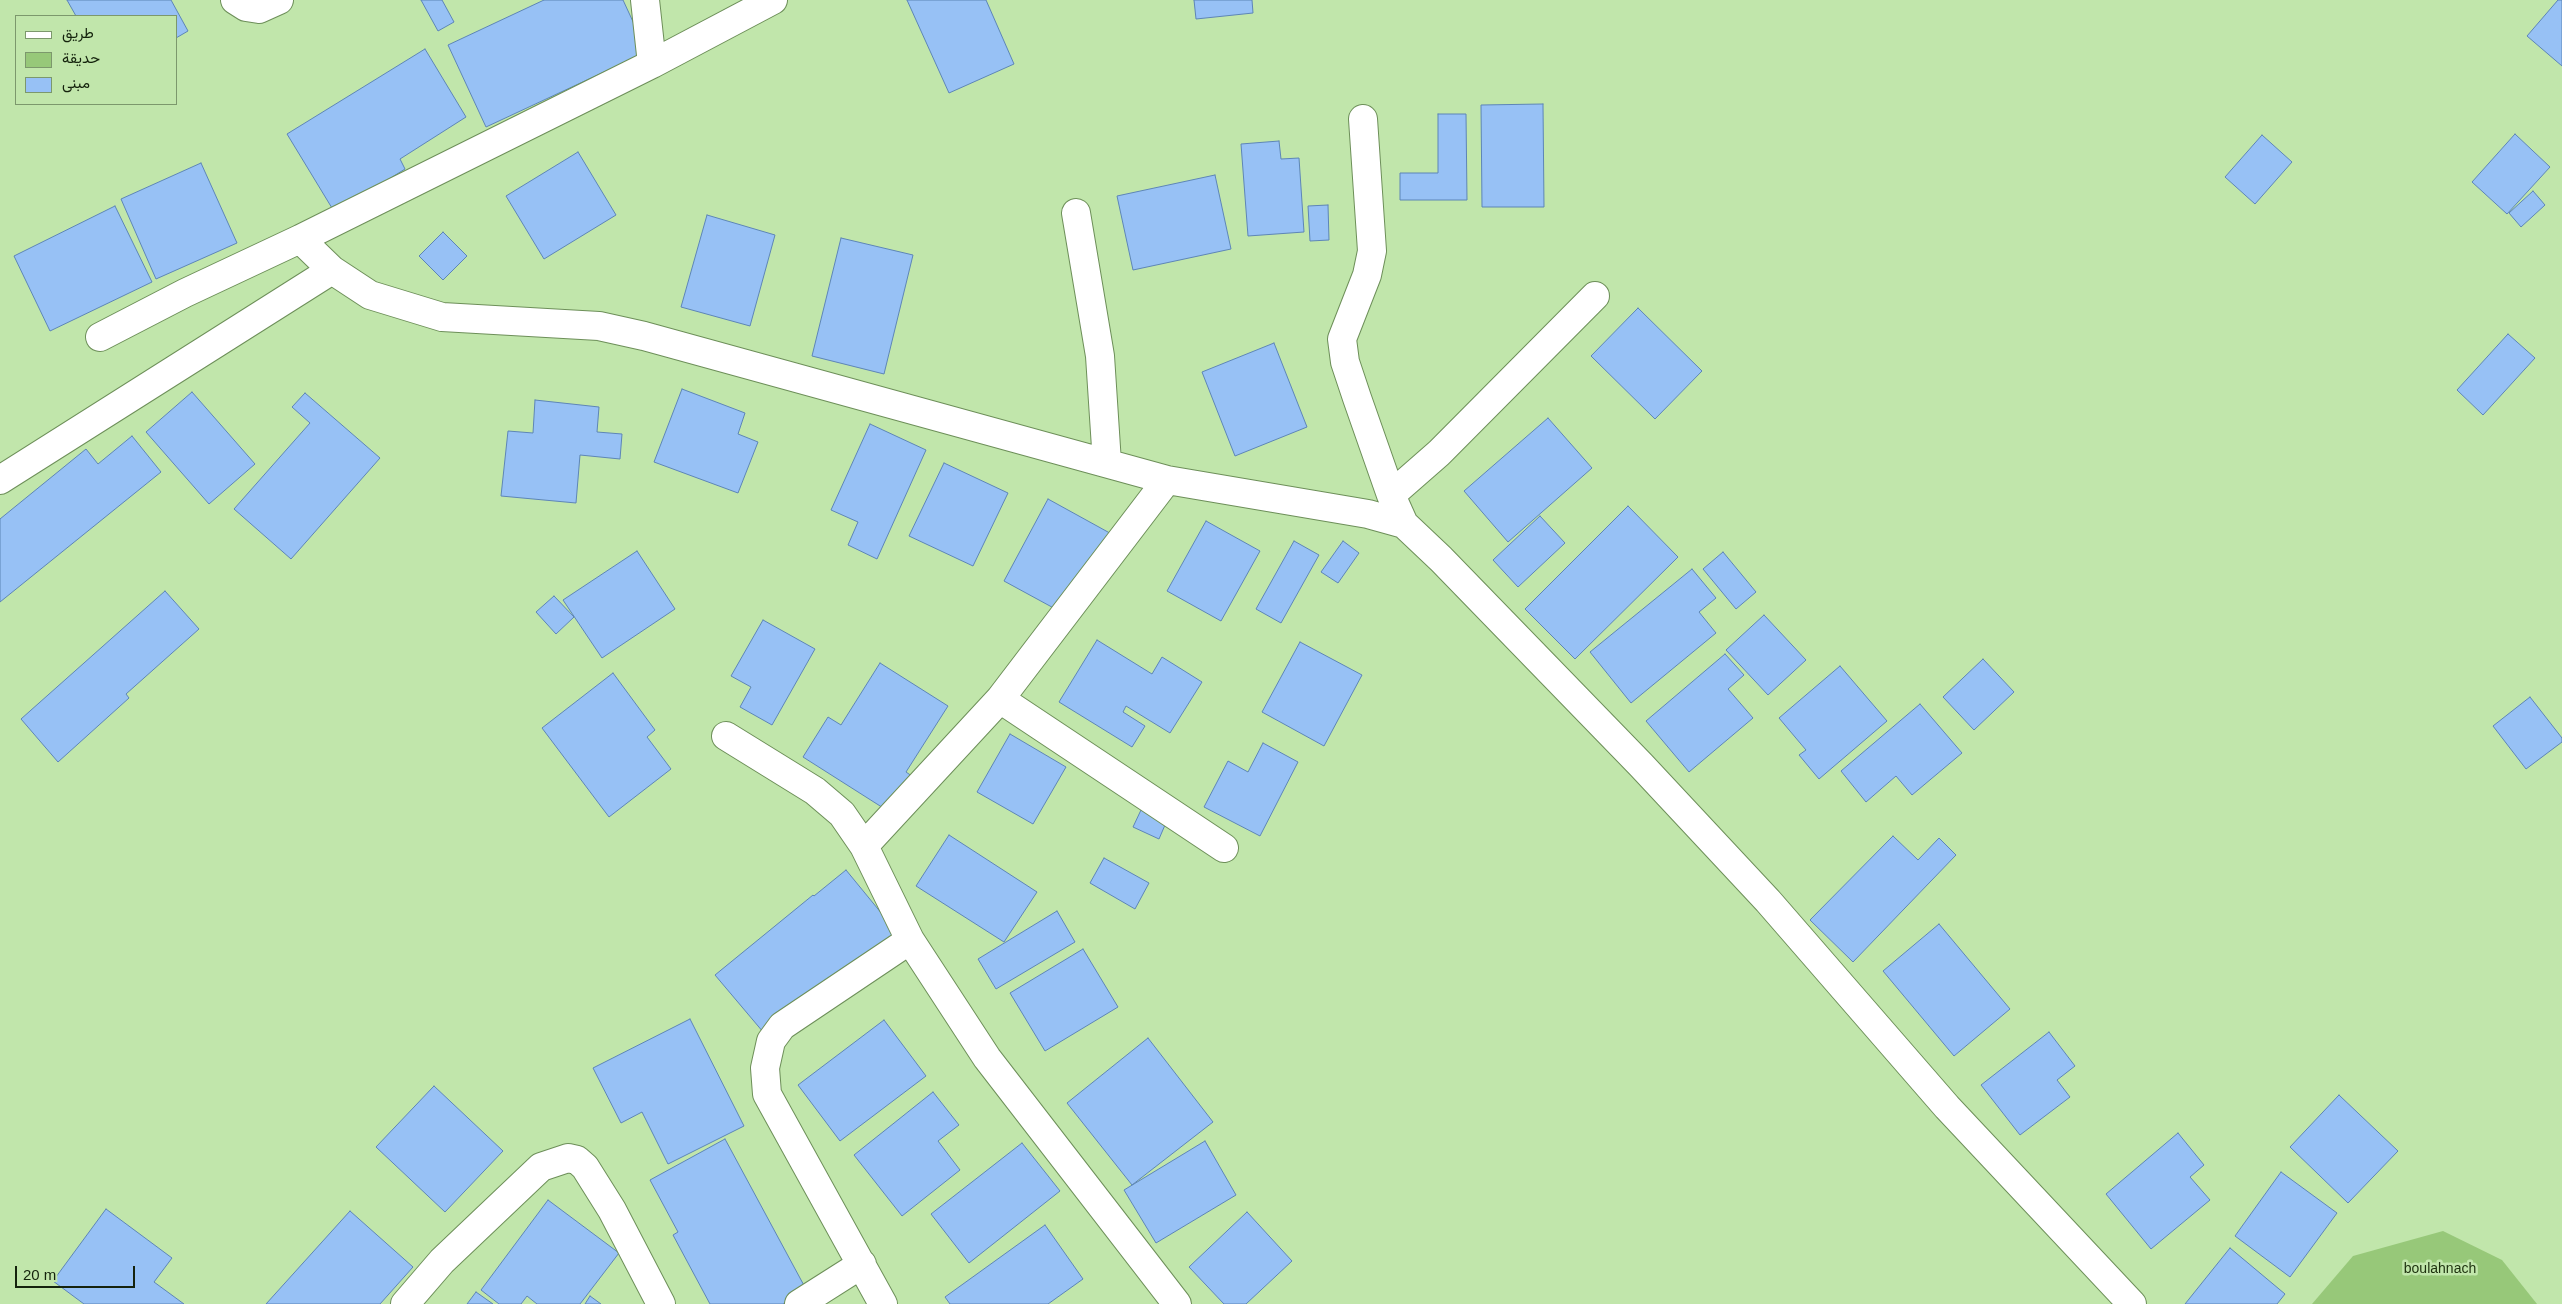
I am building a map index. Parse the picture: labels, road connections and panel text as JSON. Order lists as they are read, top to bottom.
{
  "parks": ["boulahnach"],
  "legend": ["طريق", "حديقة", "مبنى"],
  "scale_bar": "20 m"
}
